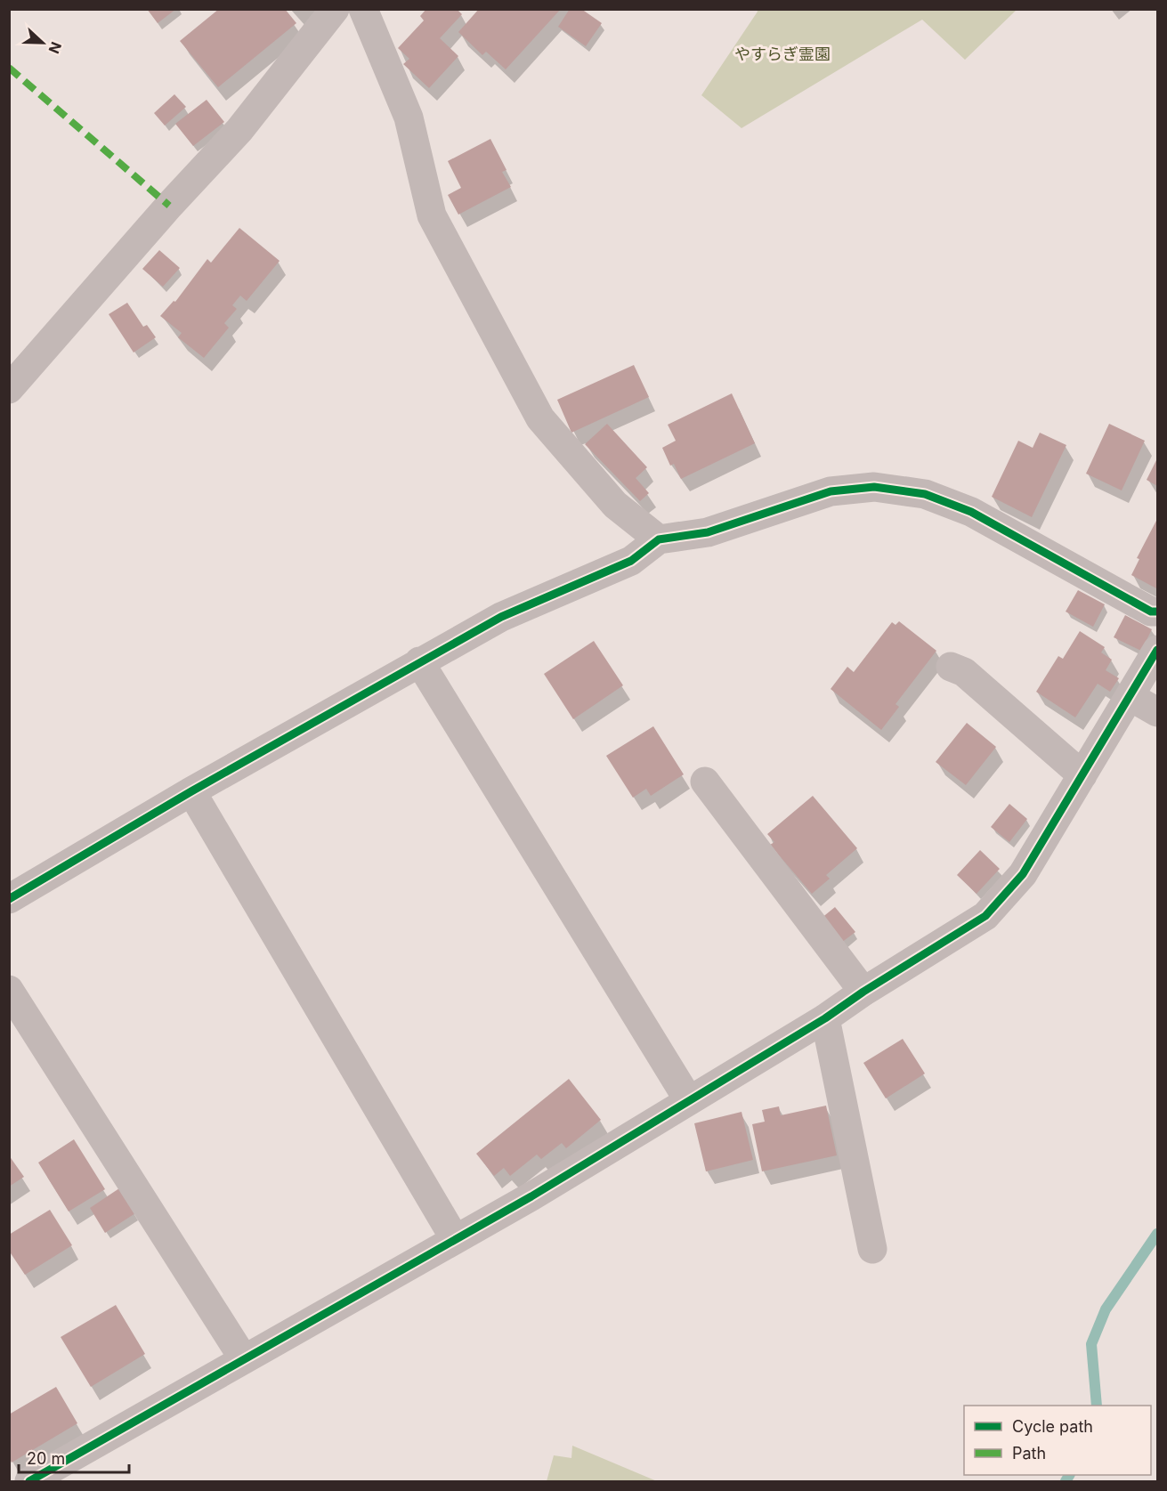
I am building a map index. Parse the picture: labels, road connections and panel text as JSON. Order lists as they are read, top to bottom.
{
  "parks": ["やすらぎ霊園"],
  "legend": ["Cycle path", "Path"],
  "scale_bar": "20 m",
  "north": "right"
}
